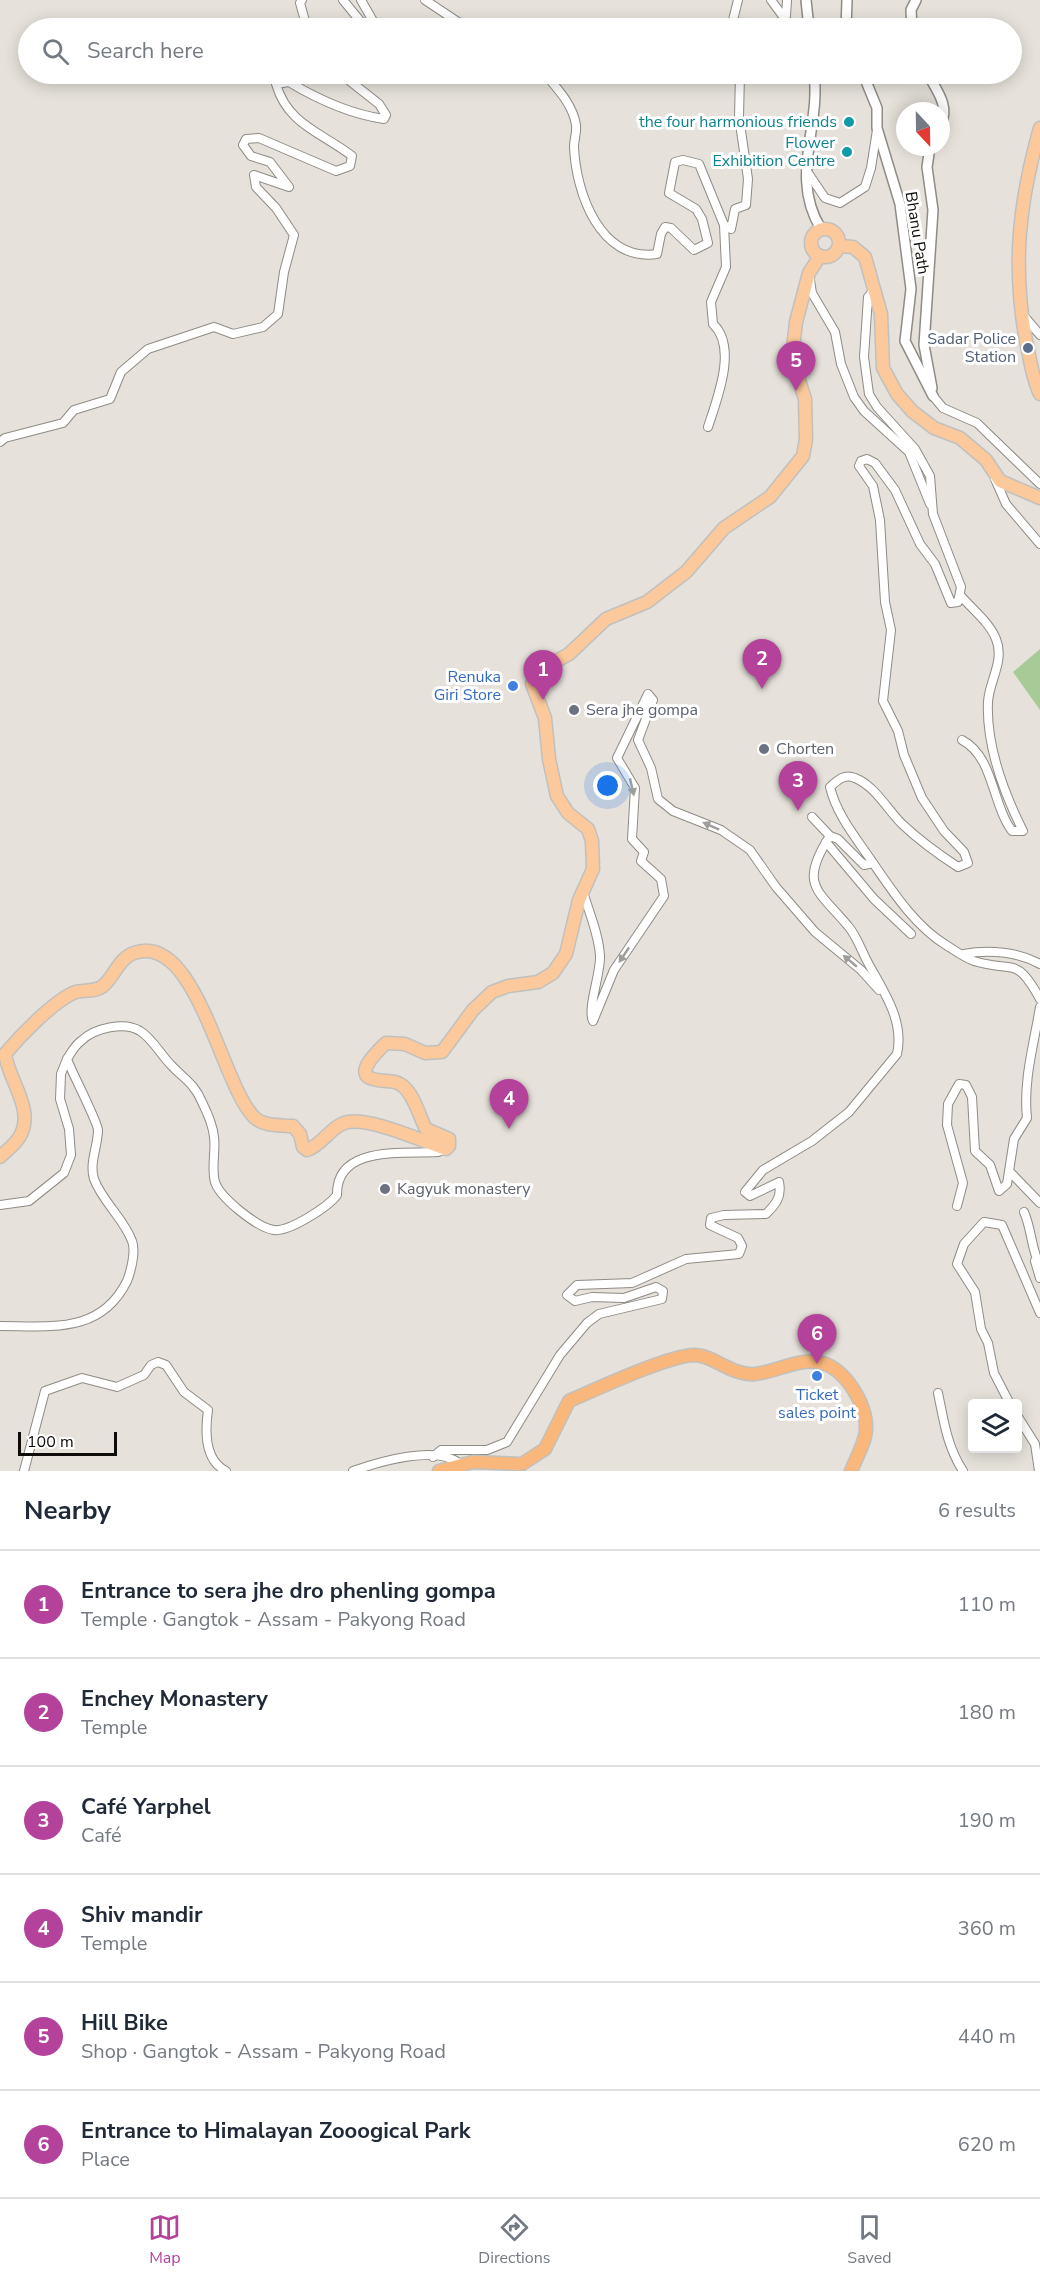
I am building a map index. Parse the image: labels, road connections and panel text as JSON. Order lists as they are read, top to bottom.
{
  "streets": {
    "street": ["Bhanu Path"]
  },
  "places": [
    "the four harmonious friends",
    "Flower Exhibition Centre",
    "Sadar Police Station",
    "Renuka Giri Store",
    "Sera jhe gompa",
    "Chorten",
    "Kagyuk monastery",
    "Ticket sales point"
  ],
  "scale_bar": "100 m",
  "north": "bottom",
  "page": {
    "search": "Search here",
    "pins": [
      "5",
      "2",
      "1",
      "3",
      "4",
      "6"
    ],
    "scale": "100 m",
    "heading": ["Nearby", "6 results"],
    "list": [
      {
        "mark": "1",
        "name": "Entrance to sera jhe dro phenling gompa",
        "note": "Temple · Gangtok - Assam - Pakyong Road",
        "value": "110 m"
      },
      {
        "mark": "2",
        "name": "Enchey Monastery",
        "note": "Temple",
        "value": "180 m"
      },
      {
        "mark": "3",
        "name": "Café Yarphel",
        "note": "Café",
        "value": "190 m"
      },
      {
        "mark": "4",
        "name": "Shiv mandir",
        "note": "Temple",
        "value": "360 m"
      },
      {
        "mark": "5",
        "name": "Hill Bike",
        "note": "Shop · Gangtok - Assam - Pakyong Road",
        "value": "440 m"
      },
      {
        "mark": "6",
        "name": "Entrance to Himalayan Zooogical Park",
        "note": "Place",
        "value": "620 m"
      }
    ],
    "nav": ["Map", "Directions", "Saved"]
  }
}
